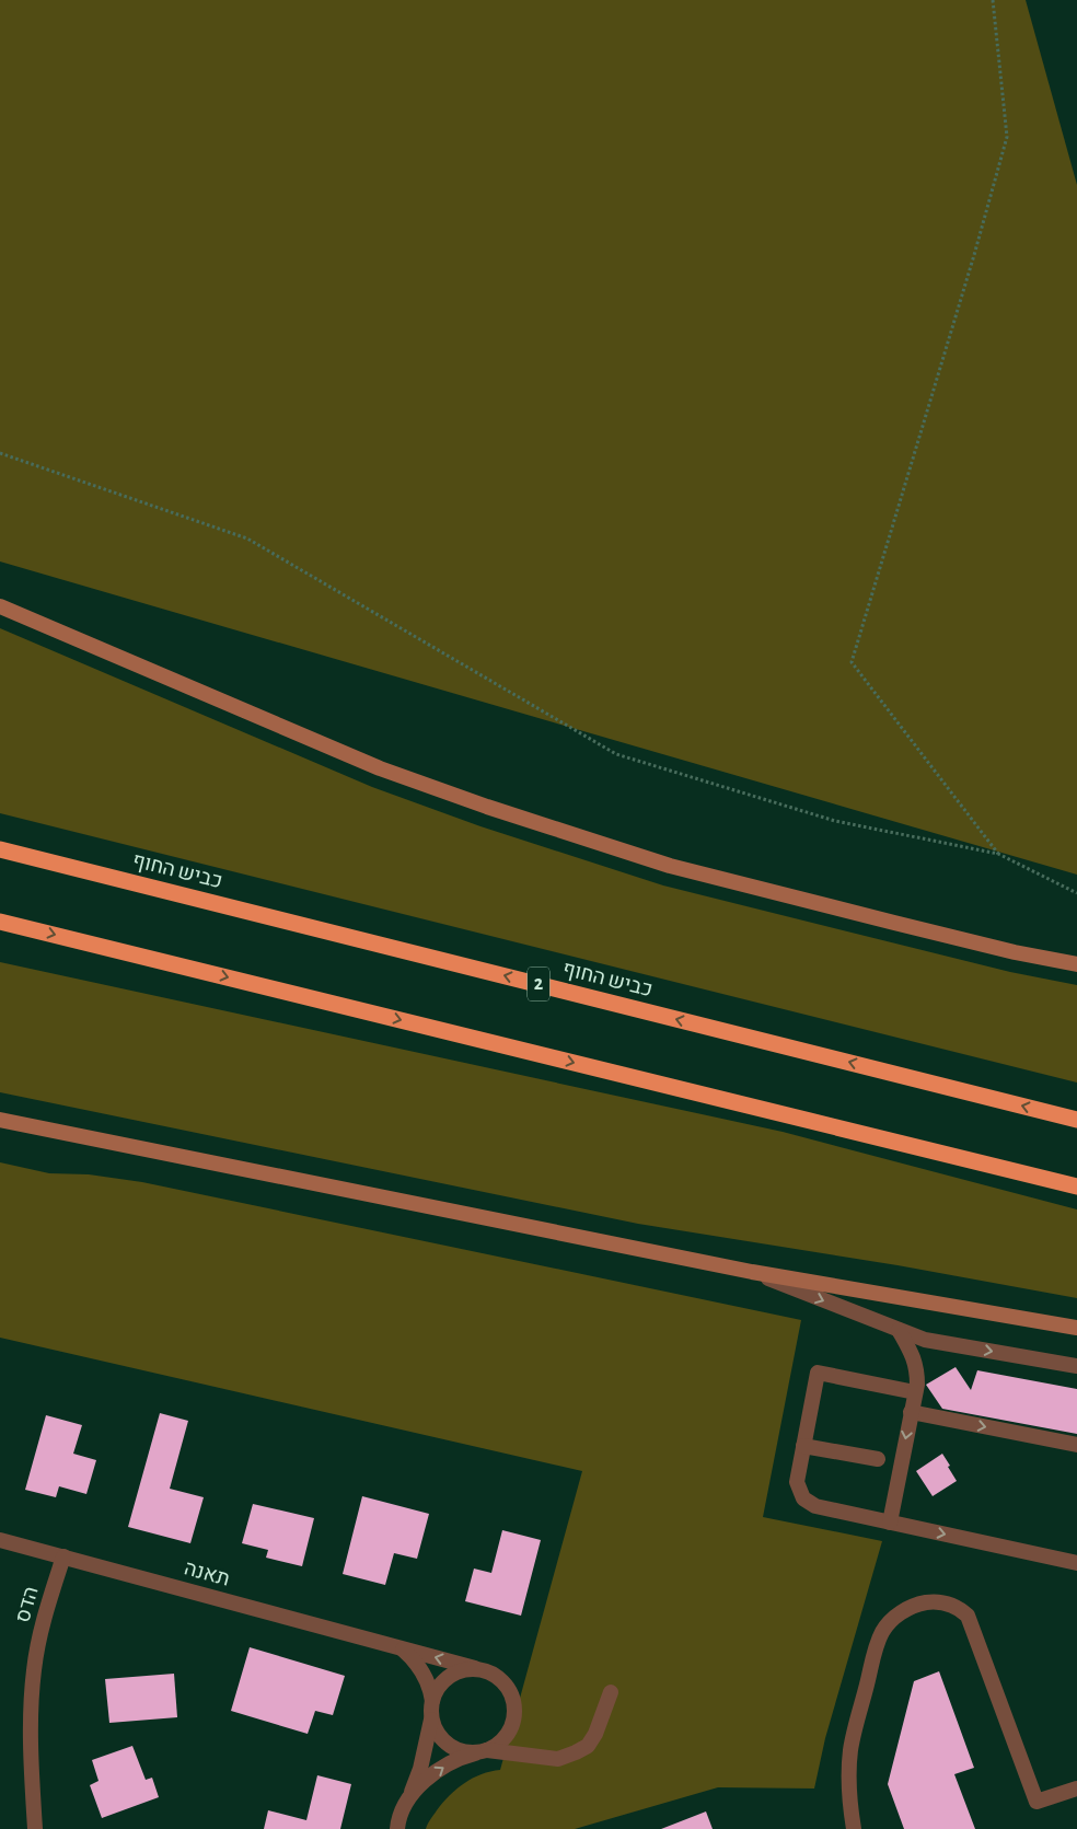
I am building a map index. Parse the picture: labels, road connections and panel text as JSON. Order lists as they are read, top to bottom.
{
  "streets": {
    "highway": ["כביש החוף", "2"],
    "street": ["תאנה", "הדס"]
  },
  "crossings": [
    ["תאנה", "הדס"]
  ]
}
